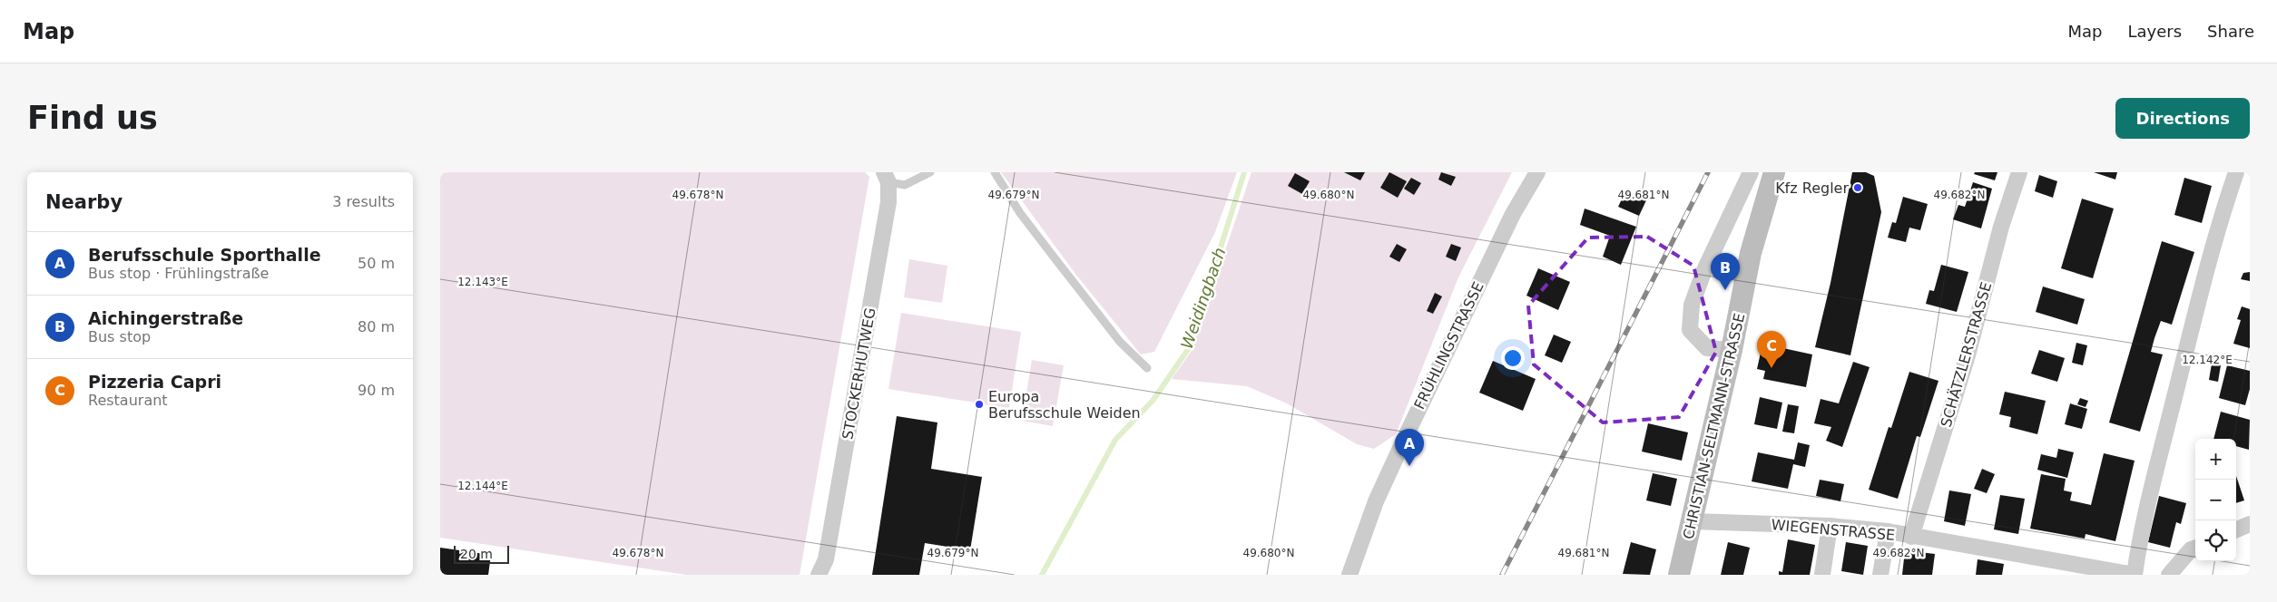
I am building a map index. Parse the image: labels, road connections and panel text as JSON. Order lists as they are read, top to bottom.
{
  "streets": {
    "main road": ["CHRISTIAN-SELTMANN-STRASSE"],
    "street": [
      "FRÜHLINGSTRASSE",
      "SCHÄTZLERSTRASSE",
      "STOCKERHUTWEG",
      "WIEGENSTRASSE"
    ]
  },
  "crossings": [
    ["SCHÄTZLERSTRASSE", "WIEGENSTRASSE"],
    ["CHRISTIAN-SELTMANN-STRASSE", "WIEGENSTRASSE"]
  ],
  "water": ["Weidingbach"],
  "places": ["Kfz Regler", "Europa Berufsschule Weiden"],
  "scale_bar": "20 m",
  "page": {
    "header": "Map",
    "nav": ["Map", "Layers", "Share"],
    "buttons": "Directions",
    "title": "Find us",
    "heading": ["Nearby", "3 results"],
    "list": [
      {
        "mark": "A",
        "name": "Berufsschule Sporthalle",
        "note": "Bus stop · Frühlingstraße",
        "value": "50 m"
      },
      {
        "mark": "B",
        "name": "Aichingerstraße",
        "note": "Bus stop",
        "value": "80 m"
      },
      {
        "mark": "C",
        "name": "Pizzeria Capri",
        "note": "Restaurant",
        "value": "90 m"
      }
    ],
    "pins": ["B", "C", "A"],
    "map_buttons": ["+", "−"],
    "scale": "20 m"
  },
  "coordinates": [
    "49.681°N",
    "49.678°N",
    "49.679°N",
    "49.680°N",
    "49.682°N",
    "12.143°E",
    "12.142°E",
    "12.144°E"
  ]
}
